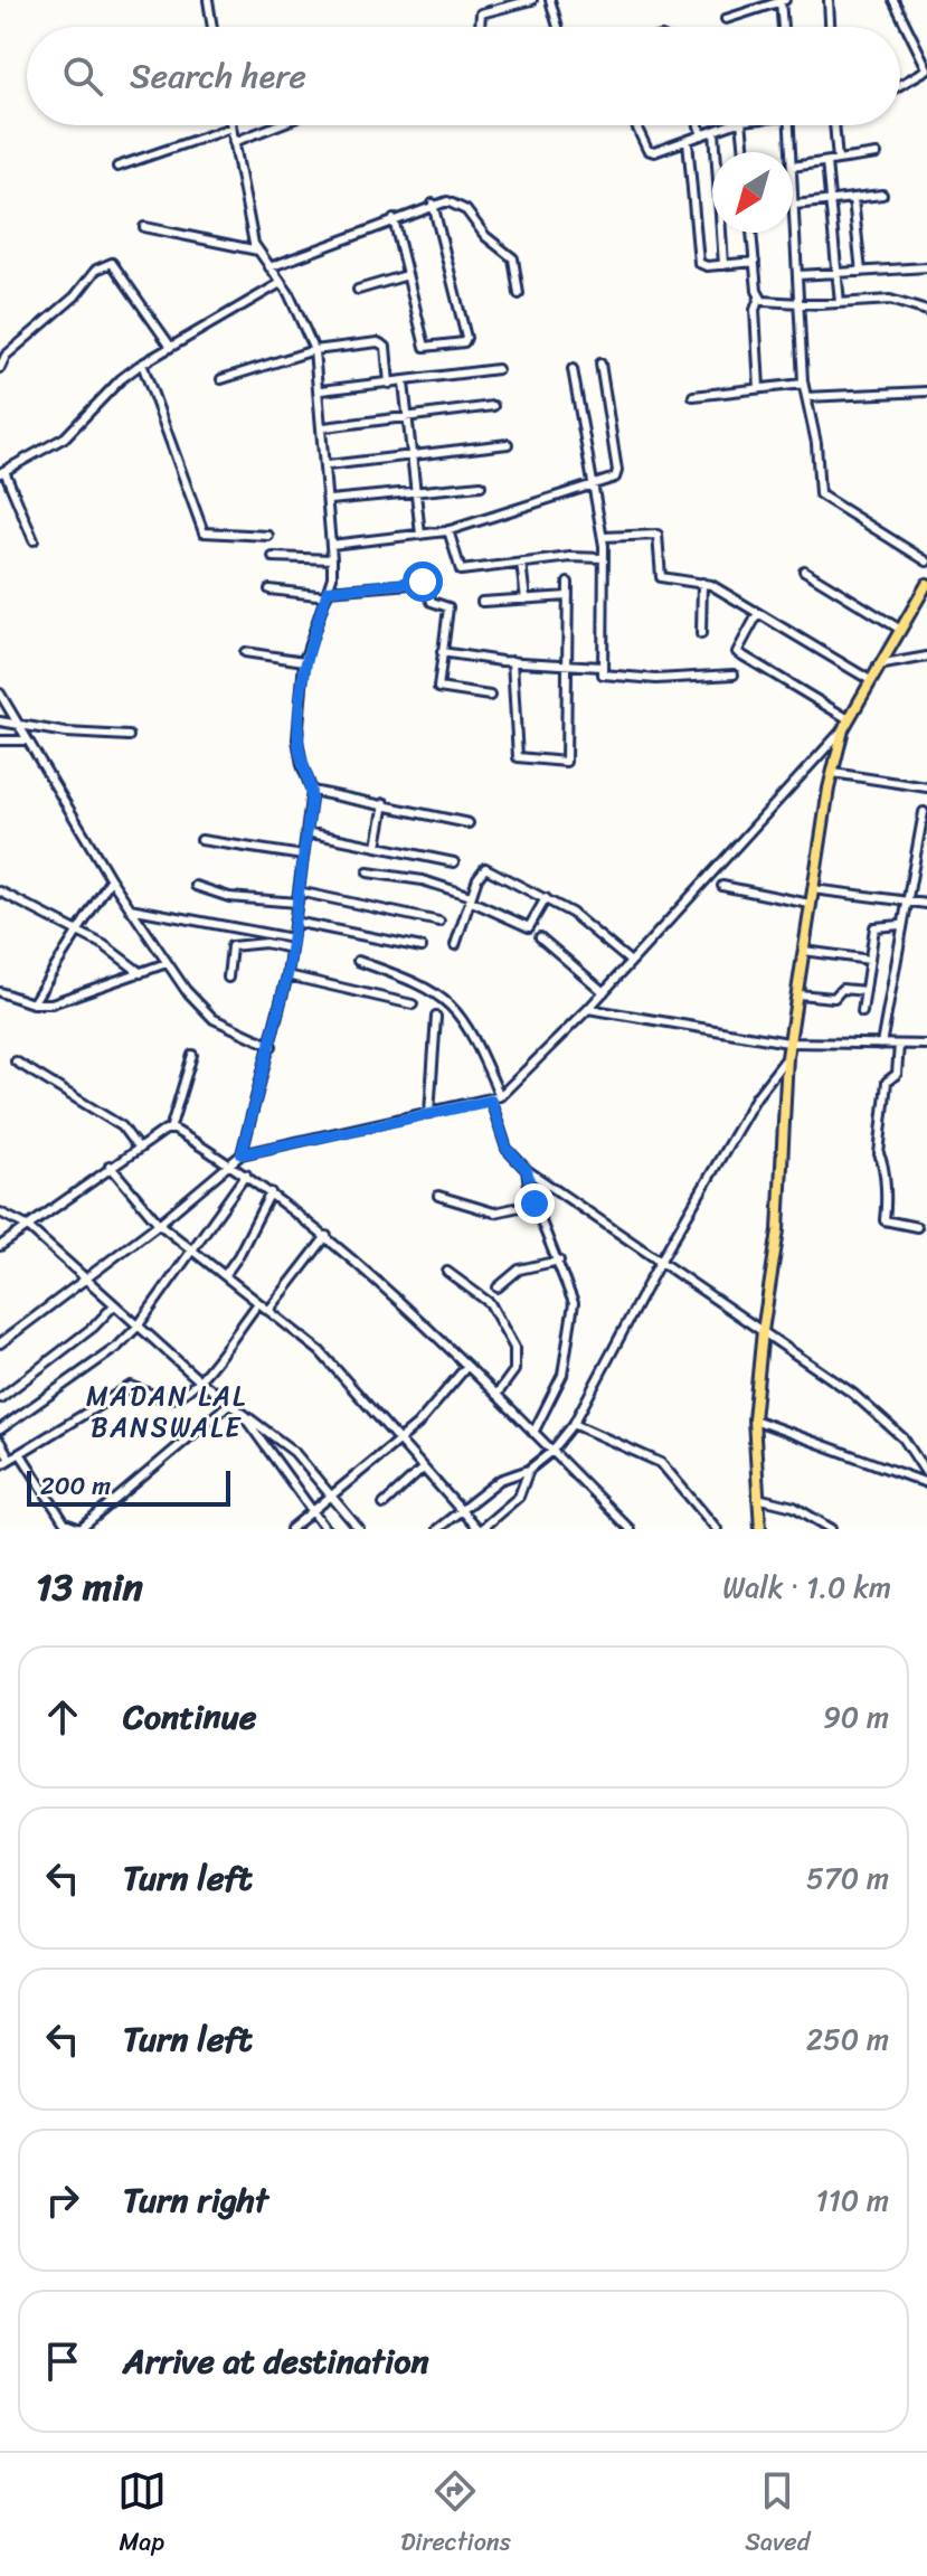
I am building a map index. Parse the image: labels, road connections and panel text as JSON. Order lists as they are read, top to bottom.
{
  "districts": ["MADAN LAL BANSWALE"],
  "scale_bar": "200 m",
  "north": "bottom left",
  "page": {
    "search": "Search here",
    "scale": "200 m",
    "heading": ["13 min", "Walk · 1.0 km"],
    "list": [
      ["Continue", "90 m"],
      ["Turn left", "570 m"],
      ["Turn left", "250 m"],
      ["Turn right", "110 m"],
      "Arrive at destination"
    ],
    "nav": ["Map", "Directions", "Saved"]
  }
}
